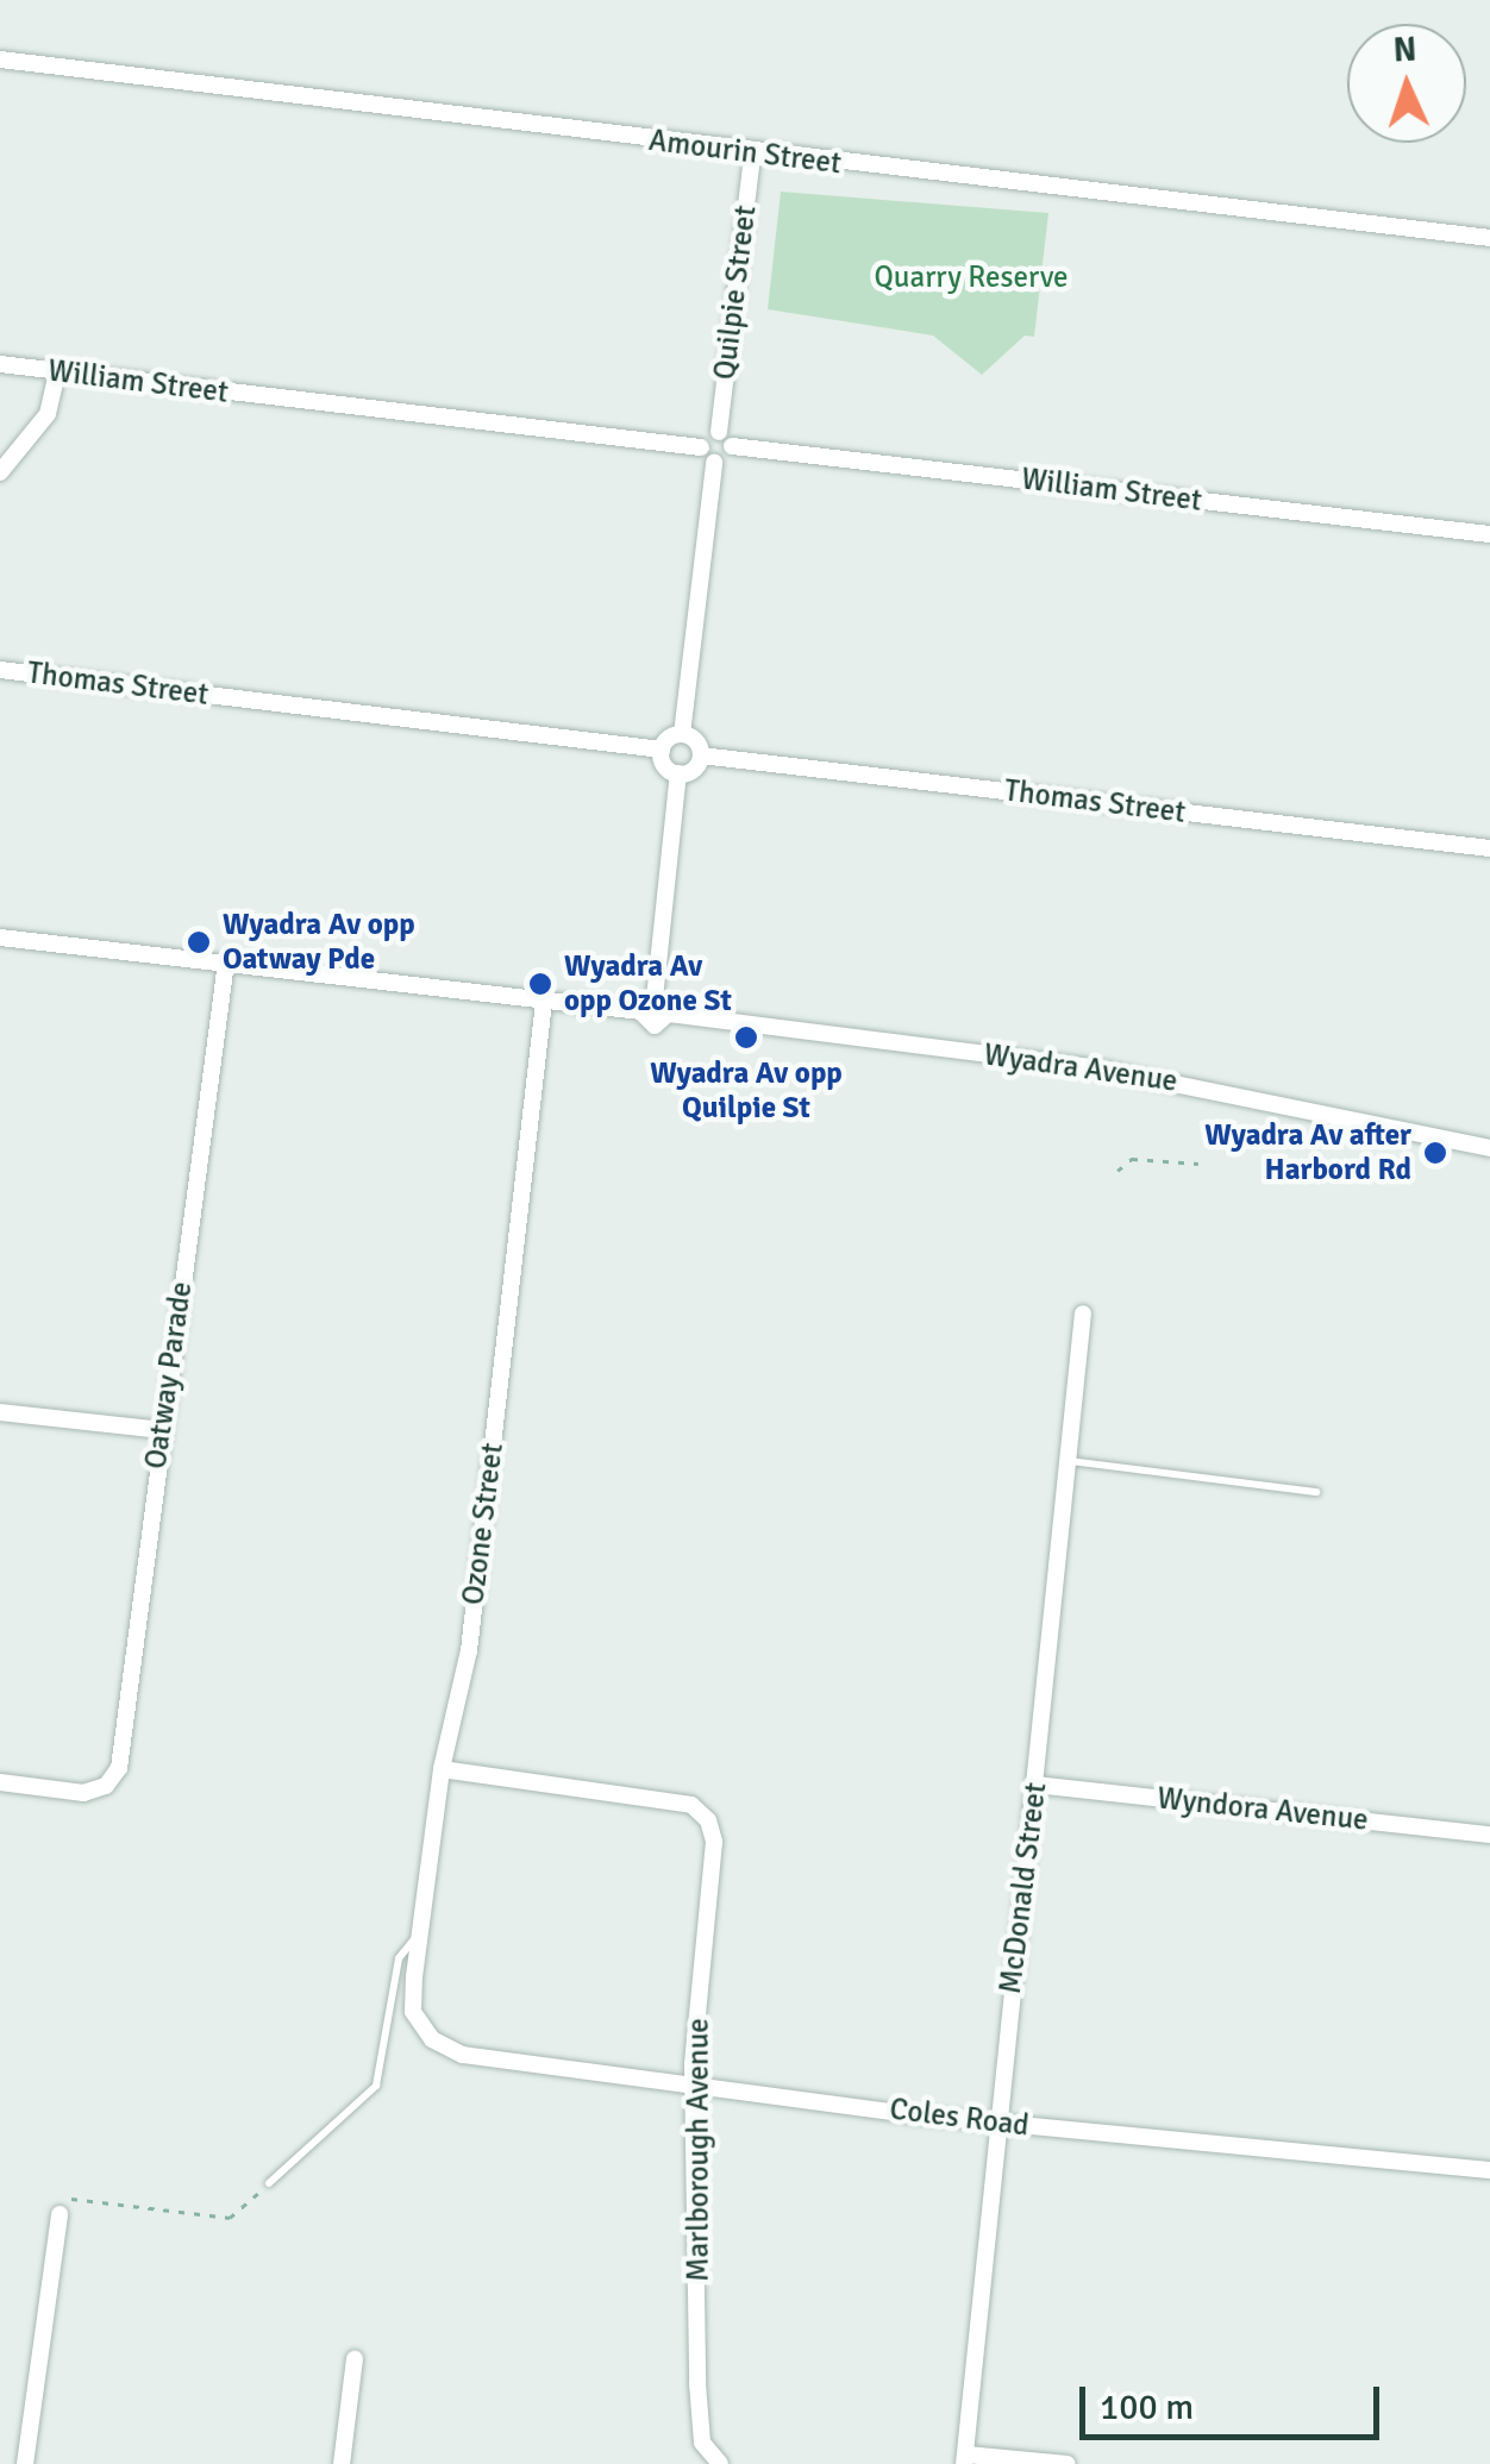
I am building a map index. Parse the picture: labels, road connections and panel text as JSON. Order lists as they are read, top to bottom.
{
  "streets": {
    "street": [
      "Amourin Street",
      "Quilpie Street",
      "William Street",
      "Thomas Street",
      "Wyadra Avenue",
      "Oatway Parade",
      "Ozone Street",
      "Wyndora Avenue",
      "McDonald Street",
      "Coles Road",
      "Marlborough Avenue"
    ]
  },
  "crossings": [
    ["Amourin Street", "Quilpie Street"],
    ["Ozone Street", "Coles Road"],
    ["Ozone Street", "Marlborough Avenue"],
    ["Wyndora Avenue", "McDonald Street"],
    ["McDonald Street", "Coles Road"],
    ["Coles Road", "Marlborough Avenue"]
  ],
  "parks": ["Quarry Reserve"],
  "places": [
    "Wyadra Av opp Oatway Pde",
    "Wyadra Av opp Ozone St",
    "Wyadra Av opp Quilpie St",
    "Wyadra Av after Harbord Rd"
  ],
  "scale_bar": "100 m",
  "north": "top"
}
